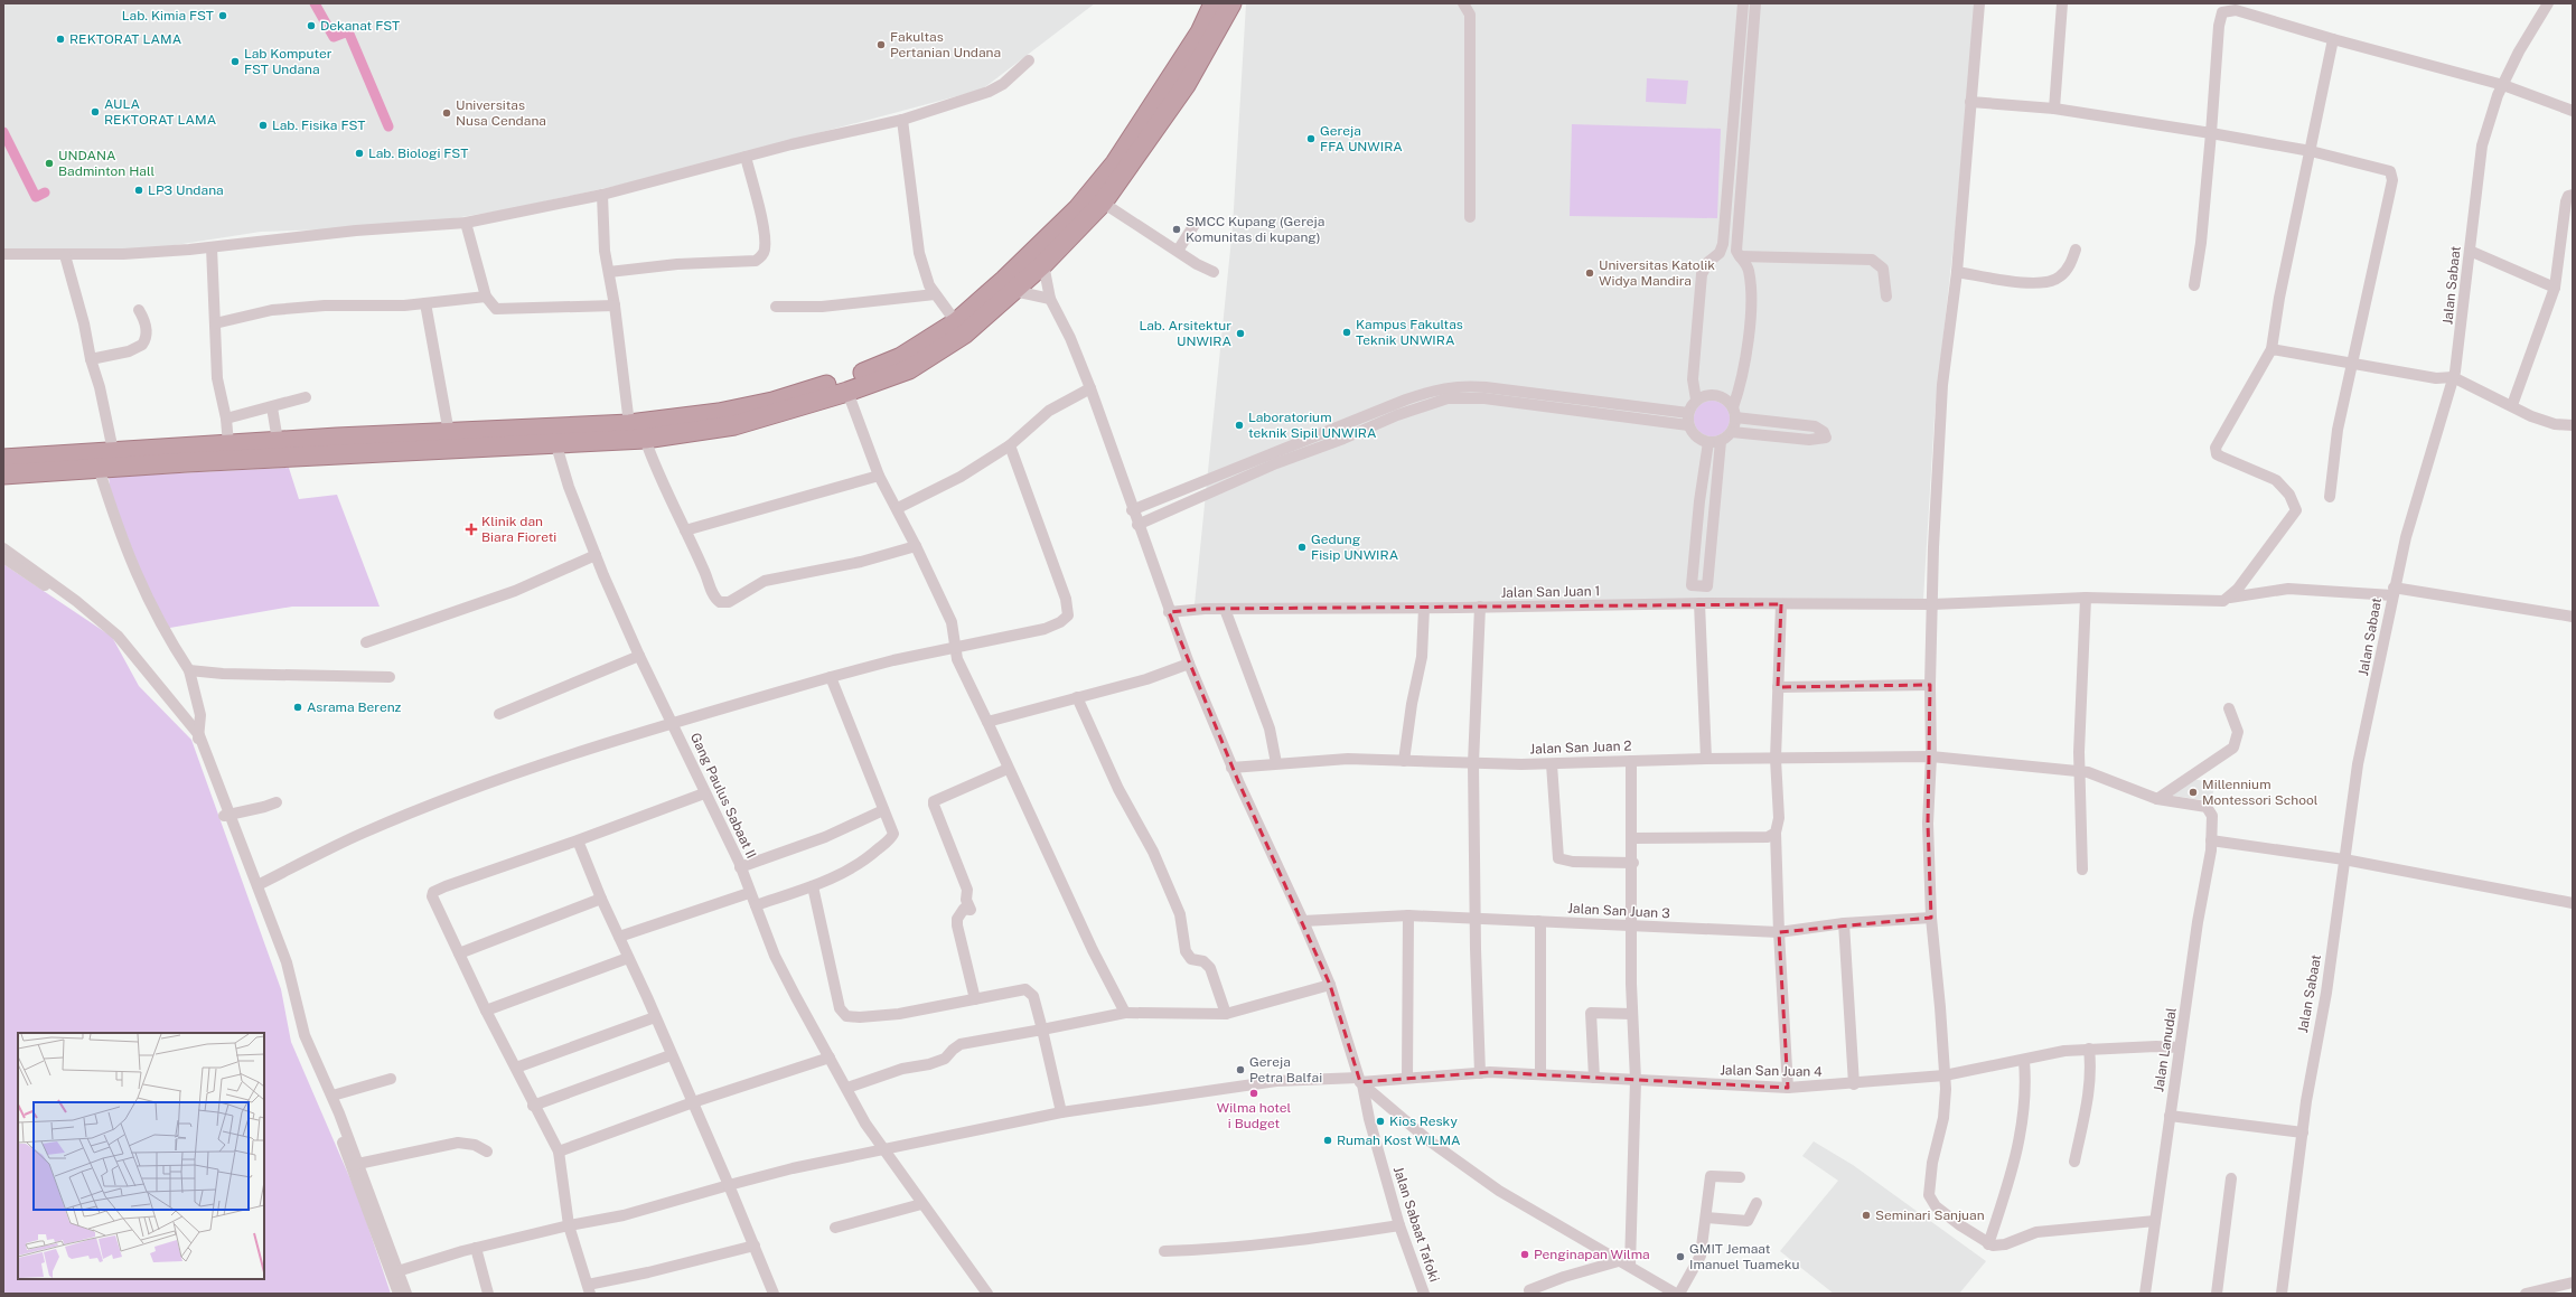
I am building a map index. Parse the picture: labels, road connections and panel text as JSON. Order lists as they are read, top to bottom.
{
  "streets": {
    "street": [
      "Jalan Sabaat",
      "Jalan San Juan 1",
      "Jalan San Juan 2",
      "Gang Paulus Sabaat II",
      "Jalan San Juan 3",
      "Jalan Lanudal",
      "Jalan San Juan 4",
      "Jalan Sabaat Tafoki"
    ]
  },
  "crossings": [
    ["Jalan Sabaat", "Jalan San Juan 1"],
    ["Jalan San Juan 1", "Jalan Sabaat Tafoki"],
    ["Jalan San Juan 2", "Jalan Lanudal"],
    ["Jalan San Juan 2", "Jalan Sabaat Tafoki"],
    ["Gang Paulus Sabaat II", "Jalan San Juan 4"],
    ["Jalan San Juan 3", "Jalan Sabaat Tafoki"],
    ["Jalan Lanudal", "Jalan San Juan 4"],
    ["Jalan San Juan 4", "Jalan Sabaat Tafoki"]
  ],
  "places": {
    "other": [
      "Lab. Kimia FST",
      "Dekanat FST",
      "REKTORAT LAMA",
      "Fakultas Pertanian Undana",
      "Lab Komputer FST Undana",
      "AULA REKTORAT LAMA",
      "Universitas Nusa Cendana",
      "Lab. Fisika FST",
      "Gereja FFA UNWIRA",
      "Lab. Biologi FST",
      "UNDANA Badminton Hall",
      "LP3 Undana",
      "SMCC Kupang (Gereja Komunitas di kupang)",
      "Universitas Katolik Widya Mandira",
      "Kampus Fakultas Teknik UNWIRA",
      "Lab. Arsitektur UNWIRA",
      "Laboratorium teknik Sipil UNWIRA",
      "Gedung Fisip UNWIRA",
      "Asrama Berenz",
      "Millennium Montessori School",
      "Gereja Petra Balfai",
      "Wilma hotel i Budget",
      "Kios Resky",
      "Rumah Kost WILMA",
      "Seminari Sanjuan",
      "Penginapan Wilma",
      "GMIT Jemaat Imanuel Tuameku"
    ],
    "health": ["Klinik dan Biara Fioreti"]
  }
}
